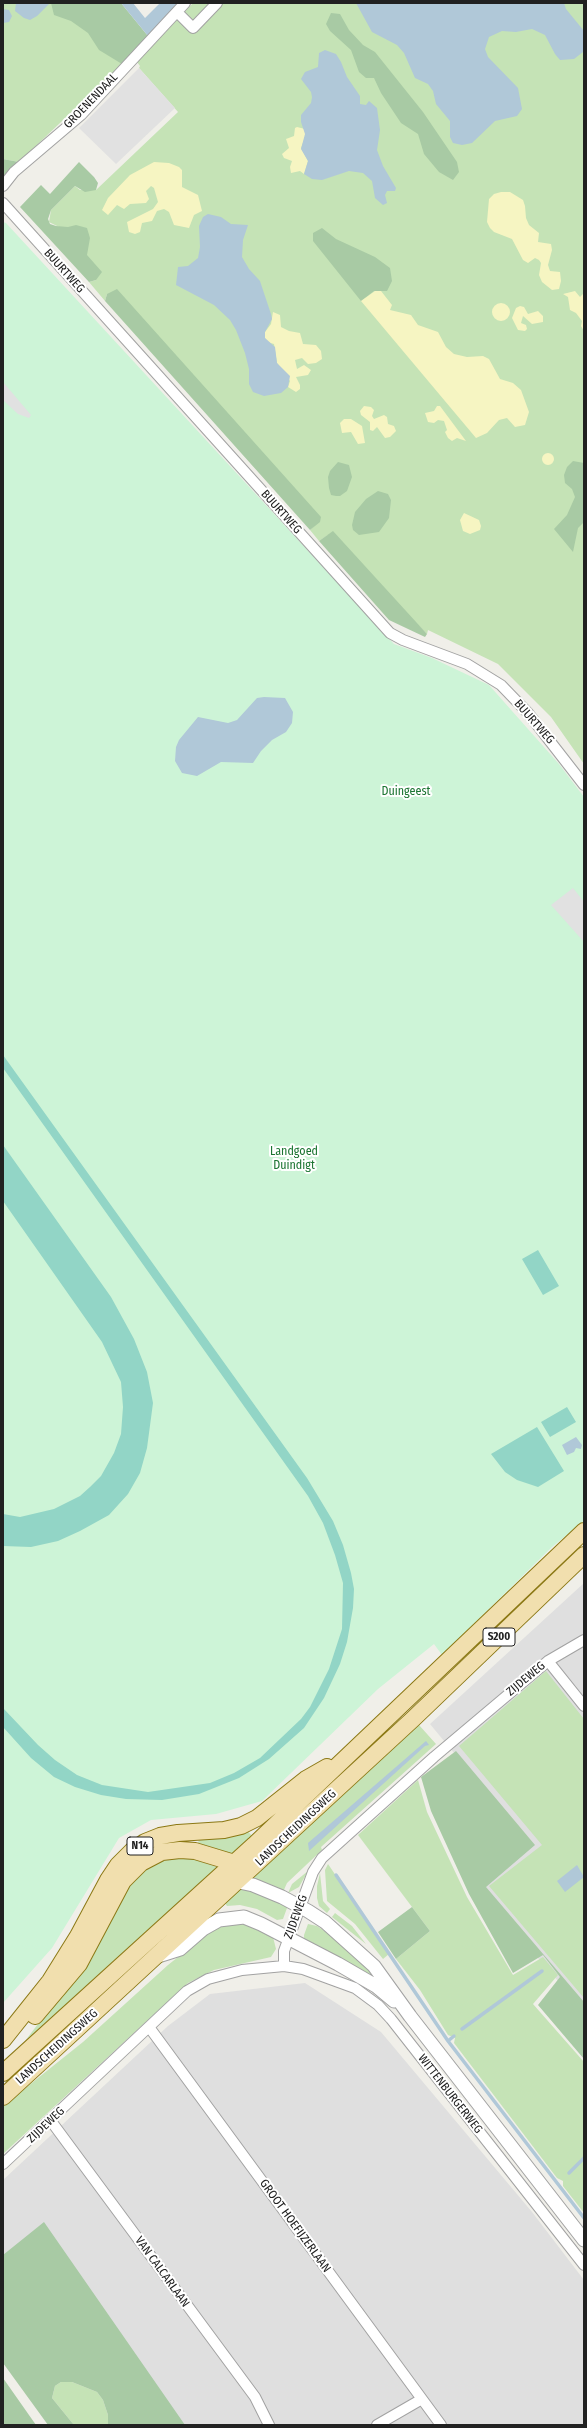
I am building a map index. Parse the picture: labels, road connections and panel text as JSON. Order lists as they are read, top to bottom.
{
  "streets": {
    "main road": ["S200", "LANDSCHEIDINGSWEG", "N14"],
    "street": [
      "GROENENDAAL",
      "BUURTWEG",
      "ZIJDEWEG",
      "WITTENBURGERWEG",
      "GROOT HOEFIJZERLAAN",
      "VAN CALCARLAAN"
    ]
  },
  "crossings": [
    ["ZIJDEWEG", "WITTENBURGERWEG"],
    ["ZIJDEWEG", "GROOT HOEFIJZERLAAN"],
    ["ZIJDEWEG", "VAN CALCARLAAN"],
    ["LANDSCHEIDINGSWEG", "N14"],
    ["LANDSCHEIDINGSWEG", "WITTENBURGERWEG"]
  ],
  "parks": ["Duingeest", "Landgoed Duindigt"]
}
